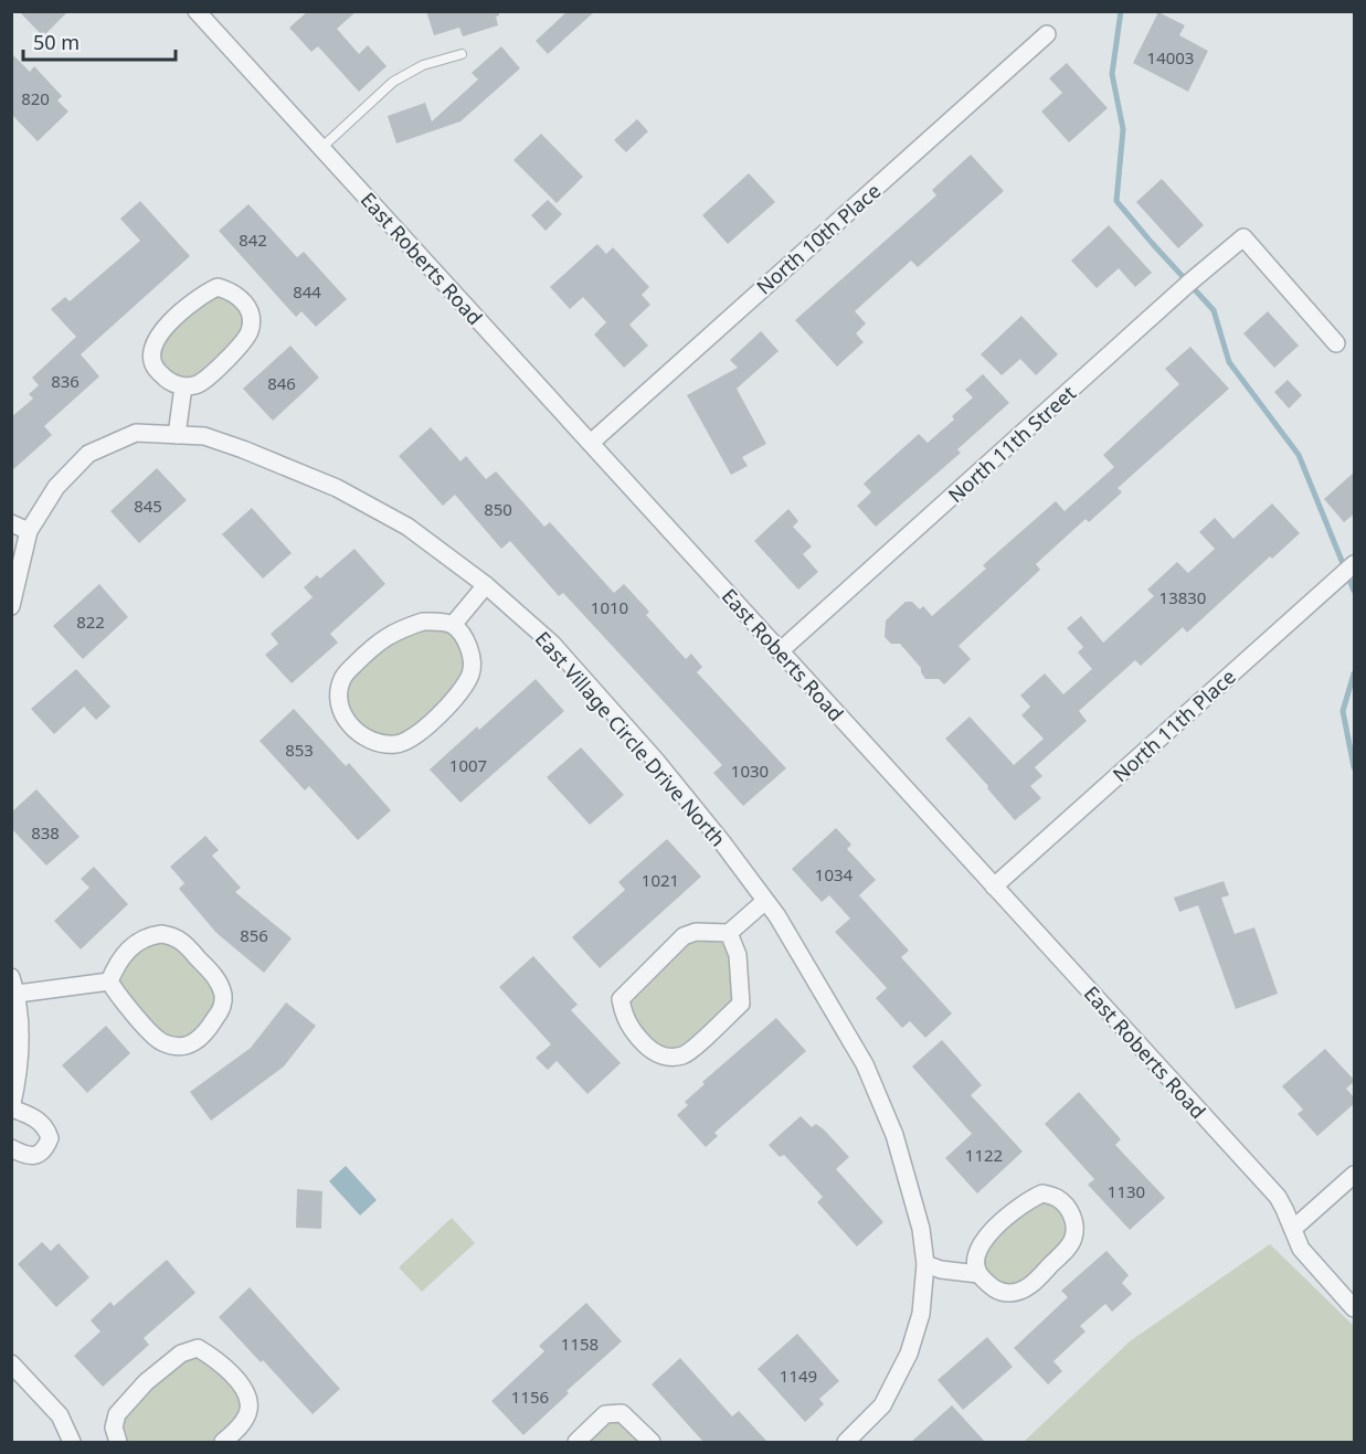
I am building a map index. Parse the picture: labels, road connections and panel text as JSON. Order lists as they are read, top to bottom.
{
  "streets": {
    "street": [
      "North 10th Place",
      "East Roberts Road",
      "North 11th Street",
      "North 11th Place",
      "East Village Circle Drive North"
    ]
  },
  "crossings": [
    ["North 10th Place", "East Roberts Road"],
    ["East Roberts Road", "North 11th Street"],
    ["East Roberts Road", "North 11th Place"]
  ],
  "house_numbers": [
    "14003",
    "820",
    "842",
    "844",
    "836",
    "846",
    "845",
    "850",
    "13830",
    "1010",
    "822",
    "853",
    "1007",
    "1030",
    "838",
    "1034",
    "1021",
    "856",
    "1122",
    "1130",
    "1158",
    "1149",
    "1156"
  ],
  "scale_bar": "50 m"
}
